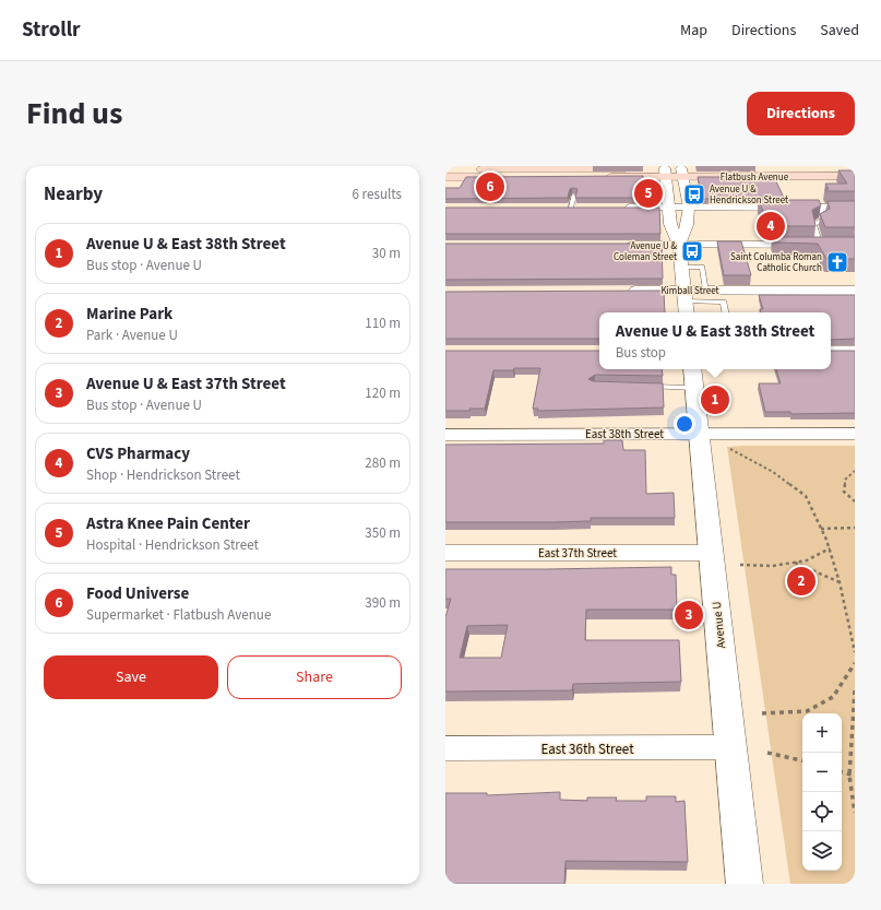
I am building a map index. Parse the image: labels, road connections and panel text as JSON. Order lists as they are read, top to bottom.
{
  "streets": {
    "main road": ["Flatbush Avenue", "Avenue U"],
    "street": [
      "Kimball Street",
      "East 38th Street",
      "East 37th Street",
      "East 36th Street"
    ]
  },
  "crossings": [
    ["East 38th Street", "Avenue U"],
    ["East 37th Street", "Avenue U"],
    ["Avenue U", "East 36th Street"]
  ],
  "places": {
    "bus stop": ["Avenue U & Hendrickson Street", "Avenue U & Coleman Street"],
    "church": ["Saint Columba Roman Catholic Church"]
  },
  "page": {
    "header": "Strollr",
    "nav": ["Map", "Directions", "Saved"],
    "title": "Find us",
    "buttons": [
      "Directions",
      ["Save", "Share"]
    ],
    "heading": ["Nearby", "6 results"],
    "pins": [
      "6",
      "5",
      "4",
      "1",
      "2",
      "3"
    ],
    "list": [
      {
        "mark": "1",
        "name": "Avenue U & East 38th Street",
        "note": "Bus stop · Avenue U",
        "value": "30 m"
      },
      {
        "mark": "2",
        "name": "Marine Park",
        "note": "Park · Avenue U",
        "value": "110 m"
      },
      {
        "mark": "3",
        "name": "Avenue U & East 37th Street",
        "note": "Bus stop · Avenue U",
        "value": "120 m"
      },
      {
        "mark": "4",
        "name": "CVS Pharmacy",
        "note": "Shop · Hendrickson Street",
        "value": "280 m"
      },
      {
        "mark": "5",
        "name": "Astra Knee Pain Center",
        "note": "Hospital · Hendrickson Street",
        "value": "350 m"
      },
      {
        "mark": "6",
        "name": "Food Universe",
        "note": "Supermarket · Flatbush Avenue",
        "value": "390 m"
      }
    ],
    "popup": ["Avenue U & East 38th Street", "Bus stop"],
    "map_buttons": ["+", "−"]
  }
}
